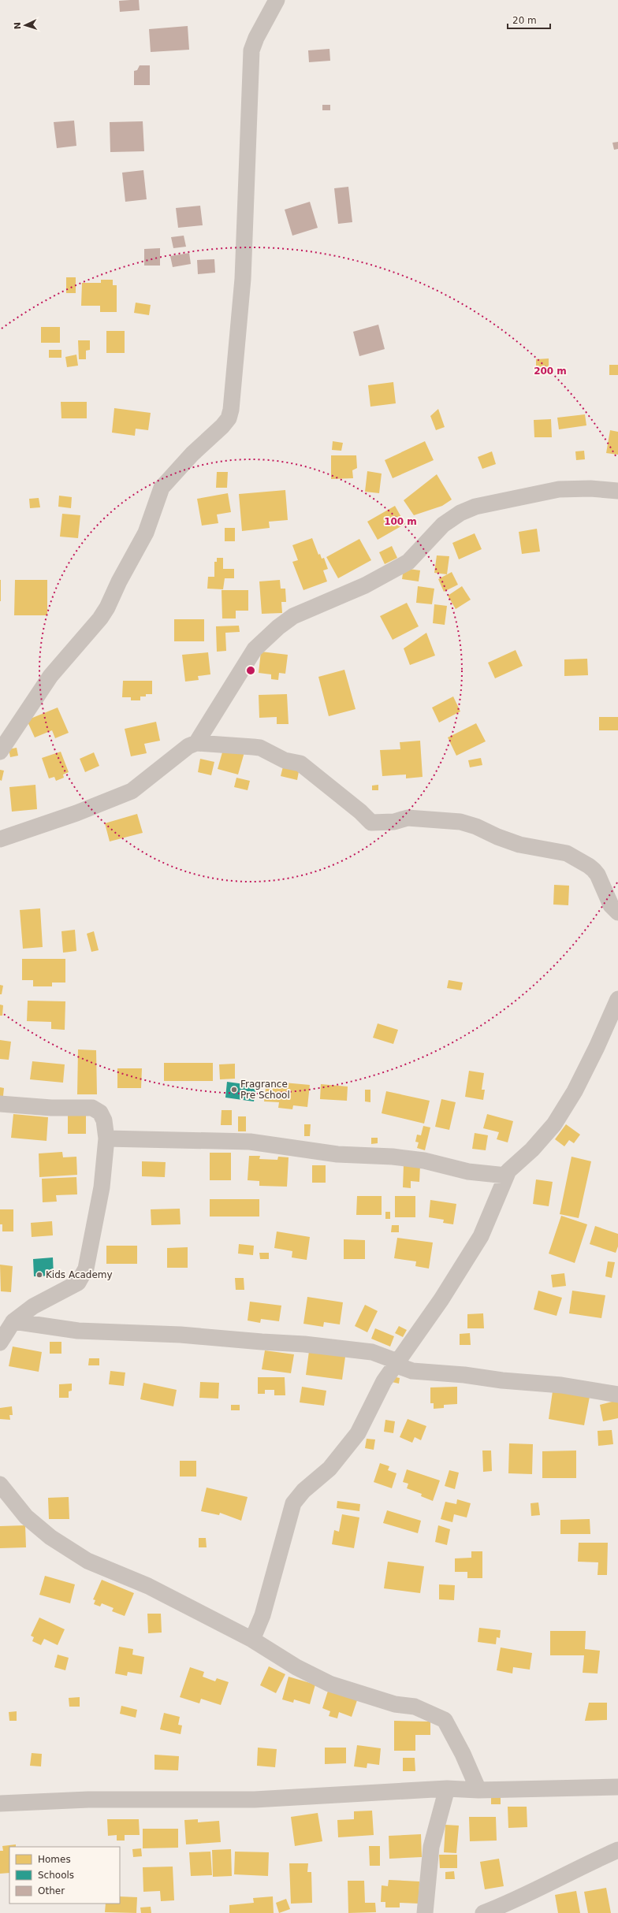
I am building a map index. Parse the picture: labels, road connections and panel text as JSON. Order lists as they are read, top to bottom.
{
  "places": ["Fragrance Pre School", "Kids Academy"],
  "legend": ["Homes", "Schools", "Other"],
  "scale_bar": "20 m",
  "north": "left",
  "rings": ["200 m", "100 m"]
}
